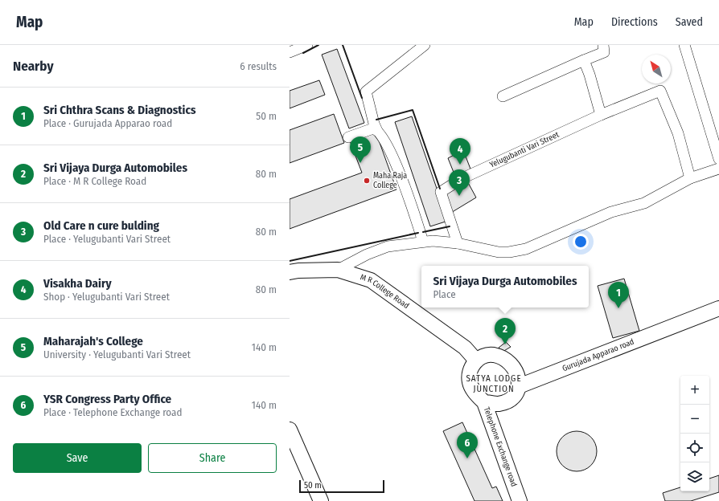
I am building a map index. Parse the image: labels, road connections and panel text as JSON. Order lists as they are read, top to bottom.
{
  "streets": {
    "street": [
      "Yelugubanti Vari Street",
      "M R College Road",
      "Gurujada Apparao road",
      "Telephone Exchange road"
    ]
  },
  "crossings": [
    ["M R College Road", "Gurujada Apparao road"],
    ["M R College Road", "Telephone Exchange road"],
    ["Gurujada Apparao road", "Telephone Exchange road"]
  ],
  "districts": ["SATYA LODGE JUNCTION"],
  "places": ["Maha Raja College"],
  "scale_bar": "50 m",
  "north": "top left",
  "page": {
    "header": "Map",
    "nav": ["Map", "Directions", "Saved"],
    "heading": ["Nearby", "6 results"],
    "list": [
      {
        "mark": "1",
        "name": "Sri Chthra Scans & Diagnostics",
        "note": "Place · Gurujada Apparao road",
        "value": "50 m"
      },
      {
        "mark": "2",
        "name": "Sri Vijaya Durga Automobiles",
        "note": "Place · M R College Road",
        "value": "80 m"
      },
      {
        "mark": "3",
        "name": "Old Care n cure bulding",
        "note": "Place · Yelugubanti Vari Street",
        "value": "80 m"
      },
      {
        "mark": "4",
        "name": "Visakha Dairy",
        "note": "Shop · Yelugubanti Vari Street",
        "value": "80 m"
      },
      {
        "mark": "5",
        "name": "Maharajah's College",
        "note": "University · Yelugubanti Vari Street",
        "value": "140 m"
      },
      {
        "mark": "6",
        "name": "YSR Congress Party Office",
        "note": "Place · Telephone Exchange road",
        "value": "140 m"
      }
    ],
    "pins": [
      "5",
      "4",
      "3",
      "1",
      "2",
      "6"
    ],
    "popup": ["Sri Vijaya Durga Automobiles", "Place"],
    "map_buttons": ["+", "−"],
    "buttons": ["Save", "Share"],
    "scale": "50 m"
  }
}
